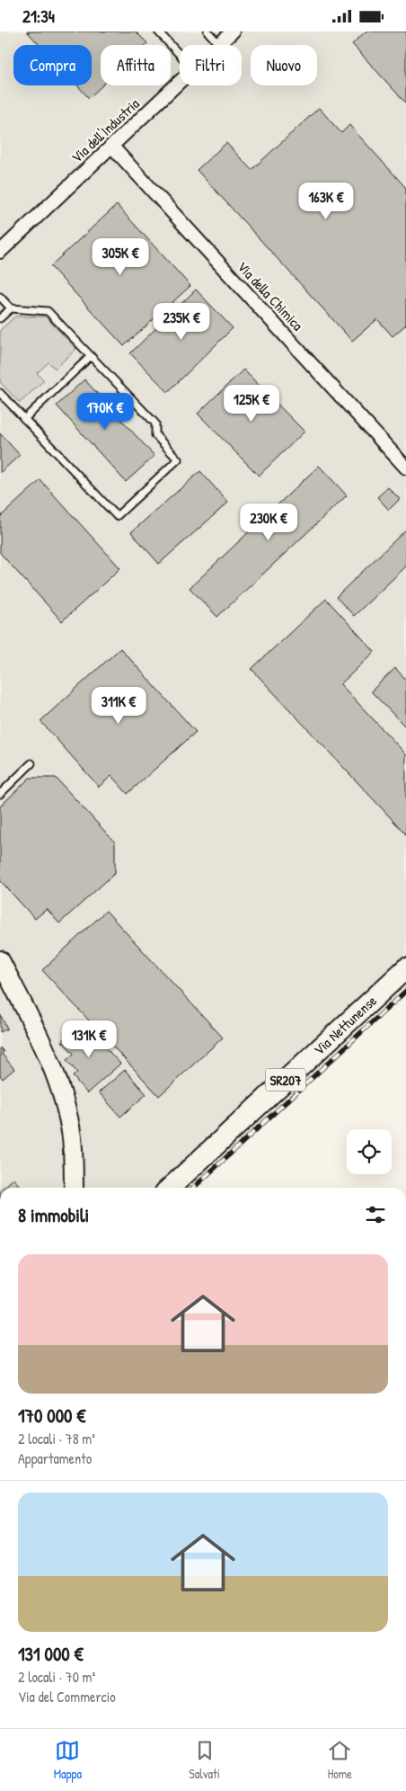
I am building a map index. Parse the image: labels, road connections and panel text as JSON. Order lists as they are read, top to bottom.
{
  "streets": {
    "main road": ["Via Nettunense", "SR207"],
    "street": ["Via dell'Industria", "Via della Chimica"]
  },
  "crossings": [
    ["Via dell'Industria", "Via della Chimica"]
  ],
  "page": {
    "status": "21:34",
    "chip": [
      "Compra",
      "Affitta",
      "Filtri",
      "Nuovo"
    ],
    "price": [
      "163K €",
      "305K €",
      "235K €",
      "125K €",
      "170K €",
      "230K €",
      "311K €",
      "131K €"
    ],
    "heading": "8 immobili",
    "list": [
      {
        "name": "170 000 €",
        "note": "2 locali · 78 m² · Appartamento"
      },
      {
        "name": "131 000 €",
        "note": "2 locali · 70 m² · Via del Commercio"
      }
    ],
    "tabs": ["Mappa", "Salvati", "Home"]
  }
}
